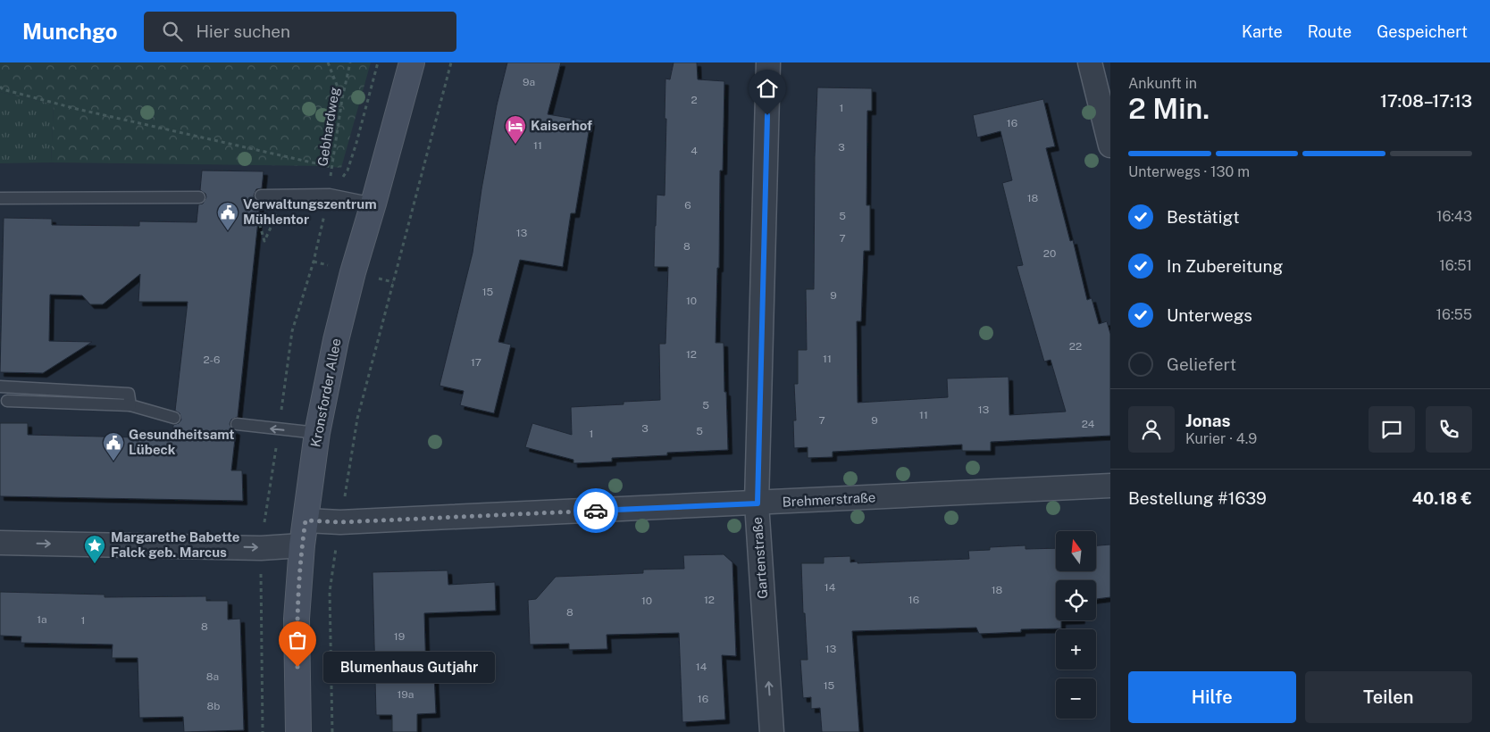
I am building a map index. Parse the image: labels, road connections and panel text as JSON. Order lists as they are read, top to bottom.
{
  "streets": {
    "main road": ["Kronsforder Allee"],
    "street": ["Brehmerstraße", "Gartenstraße"],
    "path": ["Gebhardweg"]
  },
  "crossings": [
    ["Kronsforder Allee", "Brehmerstraße"],
    ["Brehmerstraße", "Gartenstraße"]
  ],
  "places": {
    "hotel": ["Kaiserhof"],
    "public building": ["Verwaltungszentrum Mühlentor", "Gesundheitsamt Lübeck"],
    "place": ["Margarethe Babette Falck geb. Marcus"],
    "other": ["Blumenhaus Gutjahr"]
  },
  "house_numbers": [
    "9a",
    "2",
    "1",
    "16",
    "11",
    "3",
    "4",
    "18",
    "6",
    "5",
    "13",
    "7",
    "8",
    "20",
    "15",
    "9",
    "10",
    "22",
    "12",
    "11",
    "2-6",
    "17",
    "5",
    "13",
    "11",
    "7",
    "9",
    "24",
    "3",
    "5",
    "1",
    "14",
    "18",
    "12",
    "16",
    "10",
    "8",
    "1a",
    "1",
    "8",
    "19",
    "13",
    "14",
    "8a",
    "15",
    "19a",
    "16",
    "8b"
  ],
  "north": "top",
  "page": {
    "header": "Munchgo",
    "search": "Hier suchen",
    "nav": ["Karte", "Route", "Gespeichert"],
    "heading": ["2 Min.", "Ankunft in", "17:08–17:13"],
    "panel": [
      "Jonas",
      "Kurier · 4.9",
      "Bestellung #1639",
      "40.18 €"
    ],
    "bar": "Unterwegs · 130 m",
    "list": [
      ["Bestätigt", "16:43"],
      ["In Zubereitung", "16:51"],
      ["Unterwegs", "16:55"],
      "Geliefert"
    ],
    "map_buttons": ["+", "−"],
    "bubble": "Blumenhaus Gutjahr",
    "buttons": ["Hilfe", "Teilen"]
  }
}
